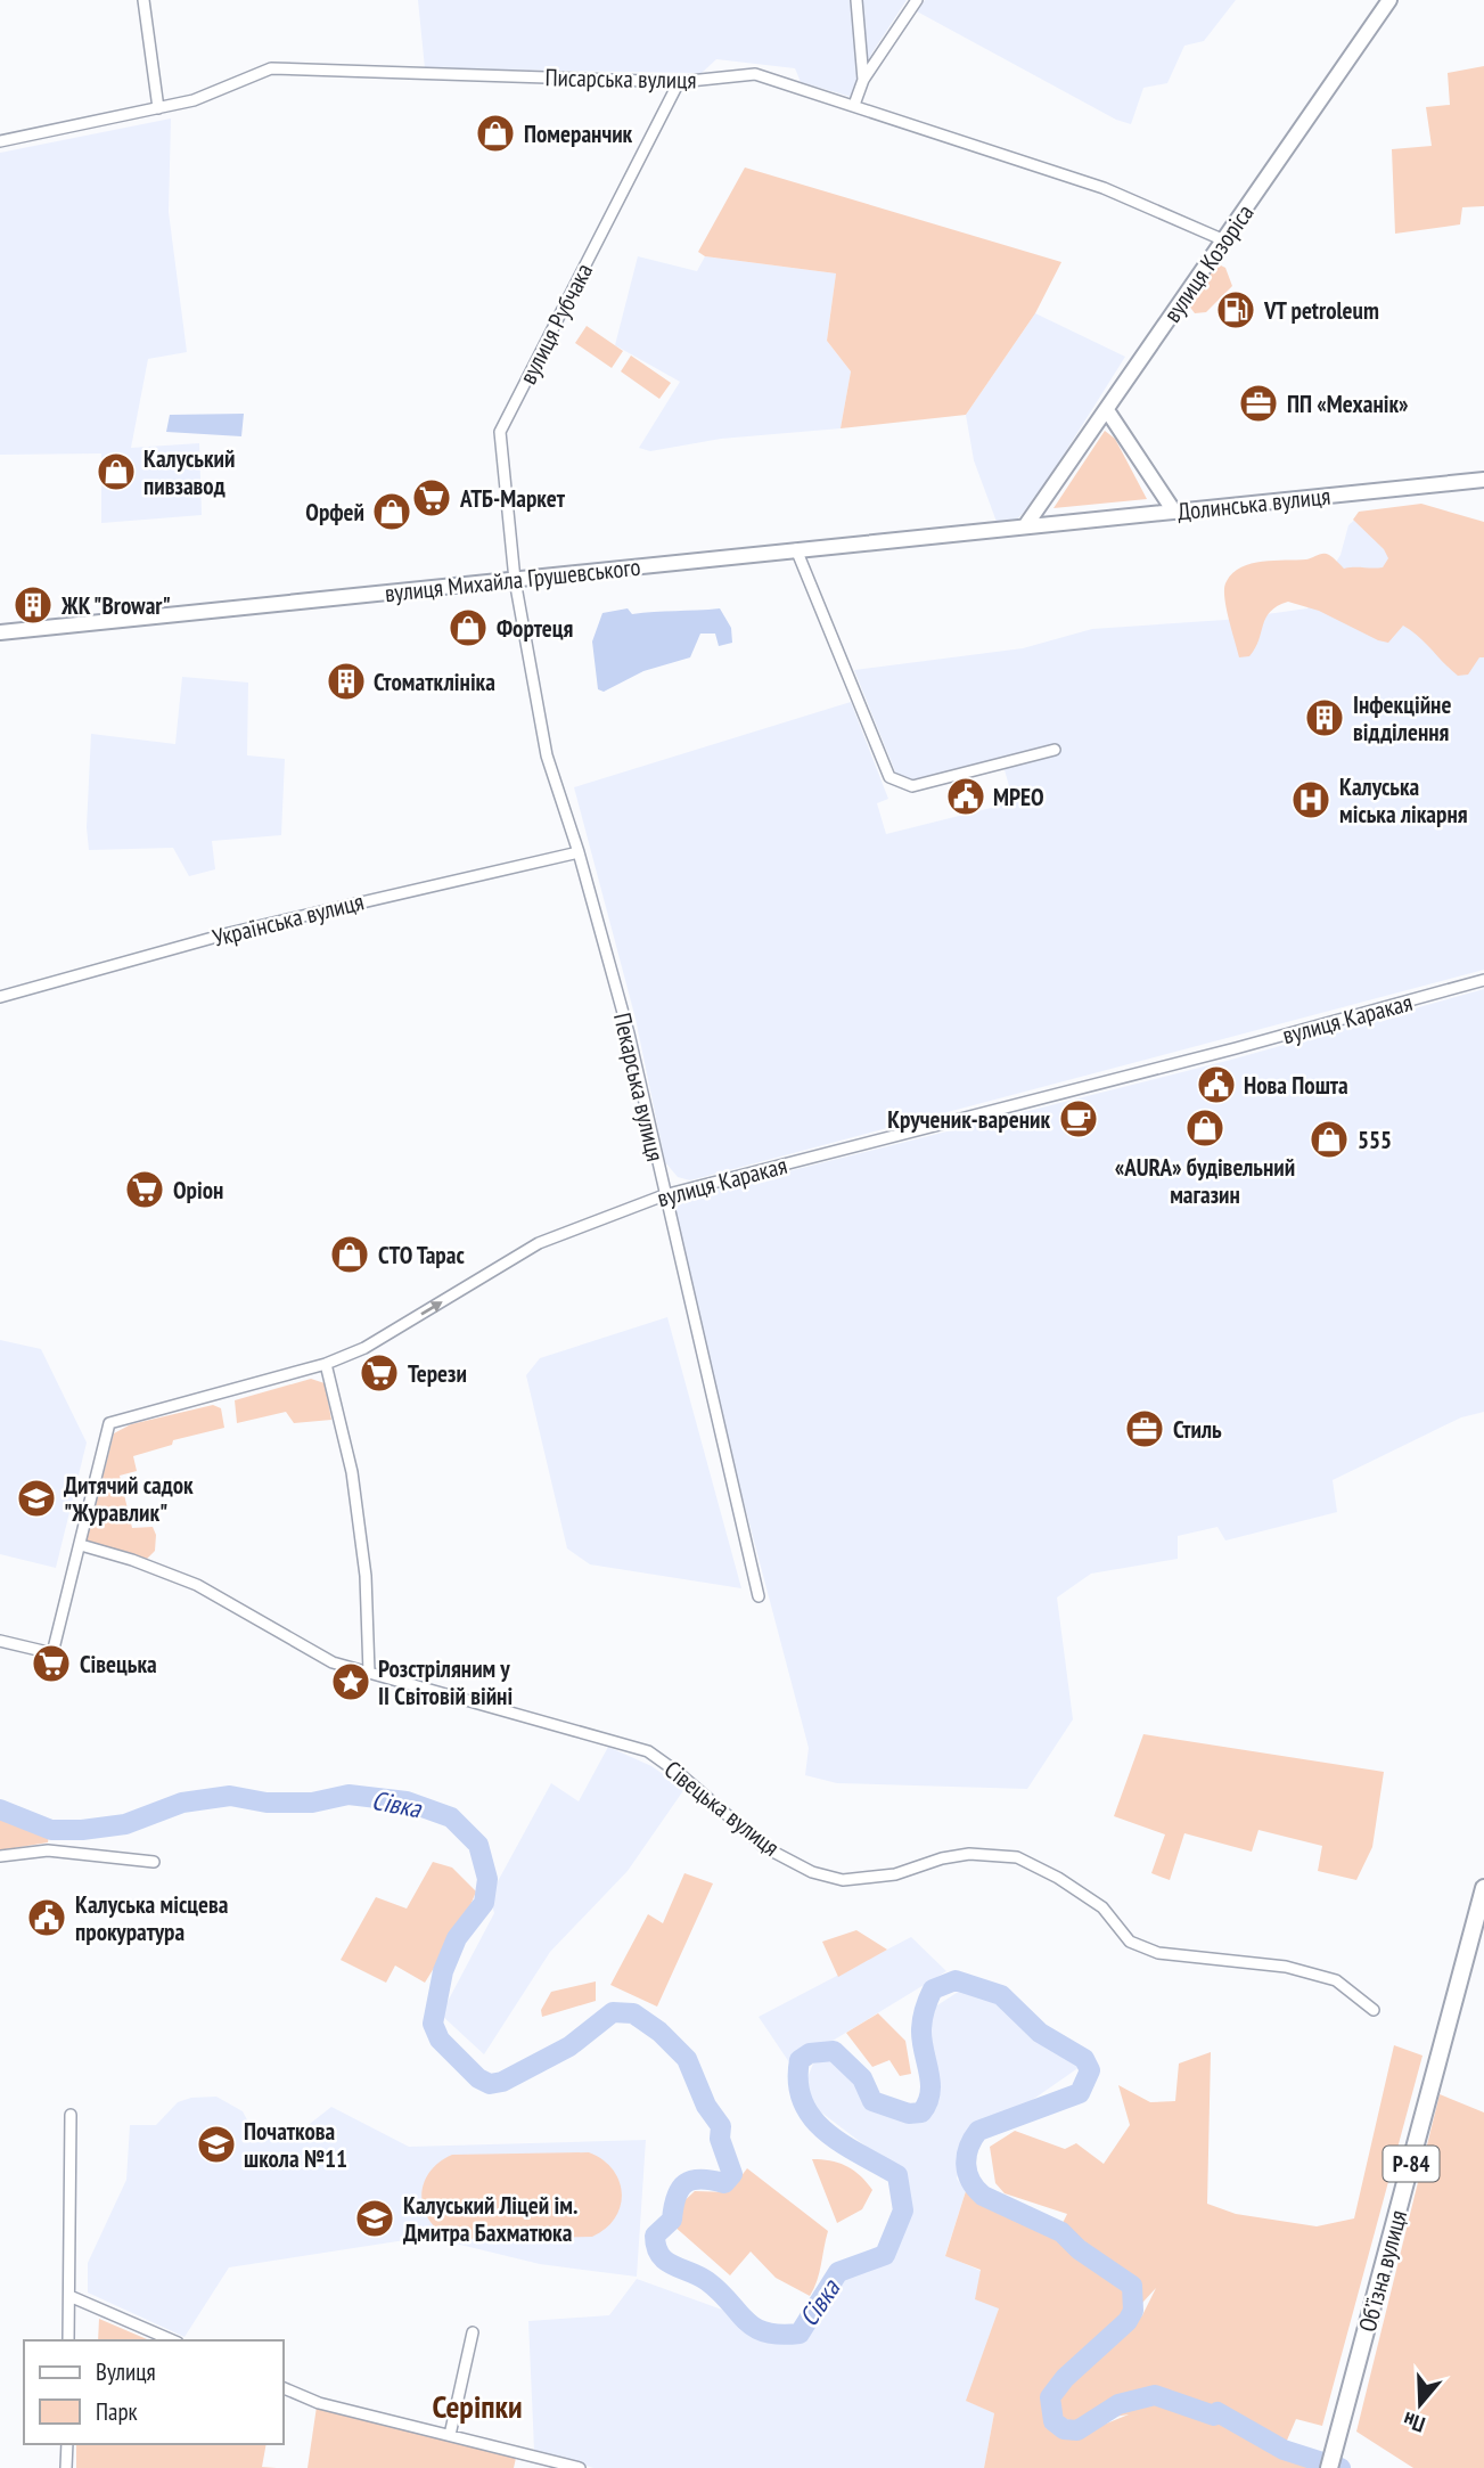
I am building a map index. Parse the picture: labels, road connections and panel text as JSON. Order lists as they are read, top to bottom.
{
  "streets": {
    "main road": [
      "вулиця Козоріса",
      "Долинська вулиця",
      "вулиця Михайла Грушевського",
      "Р-84",
      "Обʼїзна вулиця"
    ],
    "street": [
      "Писарська вулиця",
      "вулиця Рубчака",
      "Українська вулиця",
      "вулиця Каракая",
      "Пекарська вулиця",
      "Сівецька вулиця"
    ]
  },
  "crossings": [
    ["Писарська вулиця", "вулиця Козоріса"],
    ["Писарська вулиця", "вулиця Рубчака"],
    ["вулиця Козоріса", "Долинська вулиця"],
    ["вулиця Козоріса", "вулиця Михайла Грушевського"],
    ["вулиця Рубчака", "вулиця Михайла Грушевського"],
    ["вулиця Рубчака", "Пекарська вулиця"],
    ["Долинська вулиця", "вулиця Михайла Грушевського"],
    ["вулиця Михайла Грушевського", "Пекарська вулиця"],
    ["Українська вулиця", "Пекарська вулиця"],
    ["вулиця Каракая", "Пекарська вулиця"],
    ["вулиця Каракая", "Сівецька вулиця"]
  ],
  "districts": ["Серіпки"],
  "water": ["Сівка"],
  "places": {
    "shop": [
      "Померанчик",
      "Калуський пивзавод",
      "Орфей",
      "Фортеця",
      "«AURA» будівельний магазин",
      "555",
      "СТО Тарас"
    ],
    "fuel station": ["VT petroleum"],
    "office": ["ПП «Механік»", "Стиль"],
    "supermarket": [
      "АТБ-Маркет",
      "Оріон",
      "Терези",
      "Сівецька"
    ],
    "building": ["ЖК \"Browar\"", "Стоматклініка", "Інфекційне відділення"],
    "public building": ["МРЕО", "Нова Пошта", "Калуська місцева прокуратура"],
    "hospital": ["Калуська міська лікарня"],
    "cafe": ["Крученик-вареник"],
    "school or university": ["Дитячий садок \"Журавлик\"", "Початкова школа №11", "Калуський Ліцей ім. Дмитра Бахматюка"],
    "place": ["Розстріляним у II Світовій війні"]
  },
  "legend": ["Вулиця", "Парк"],
  "north": "bottom"
}
